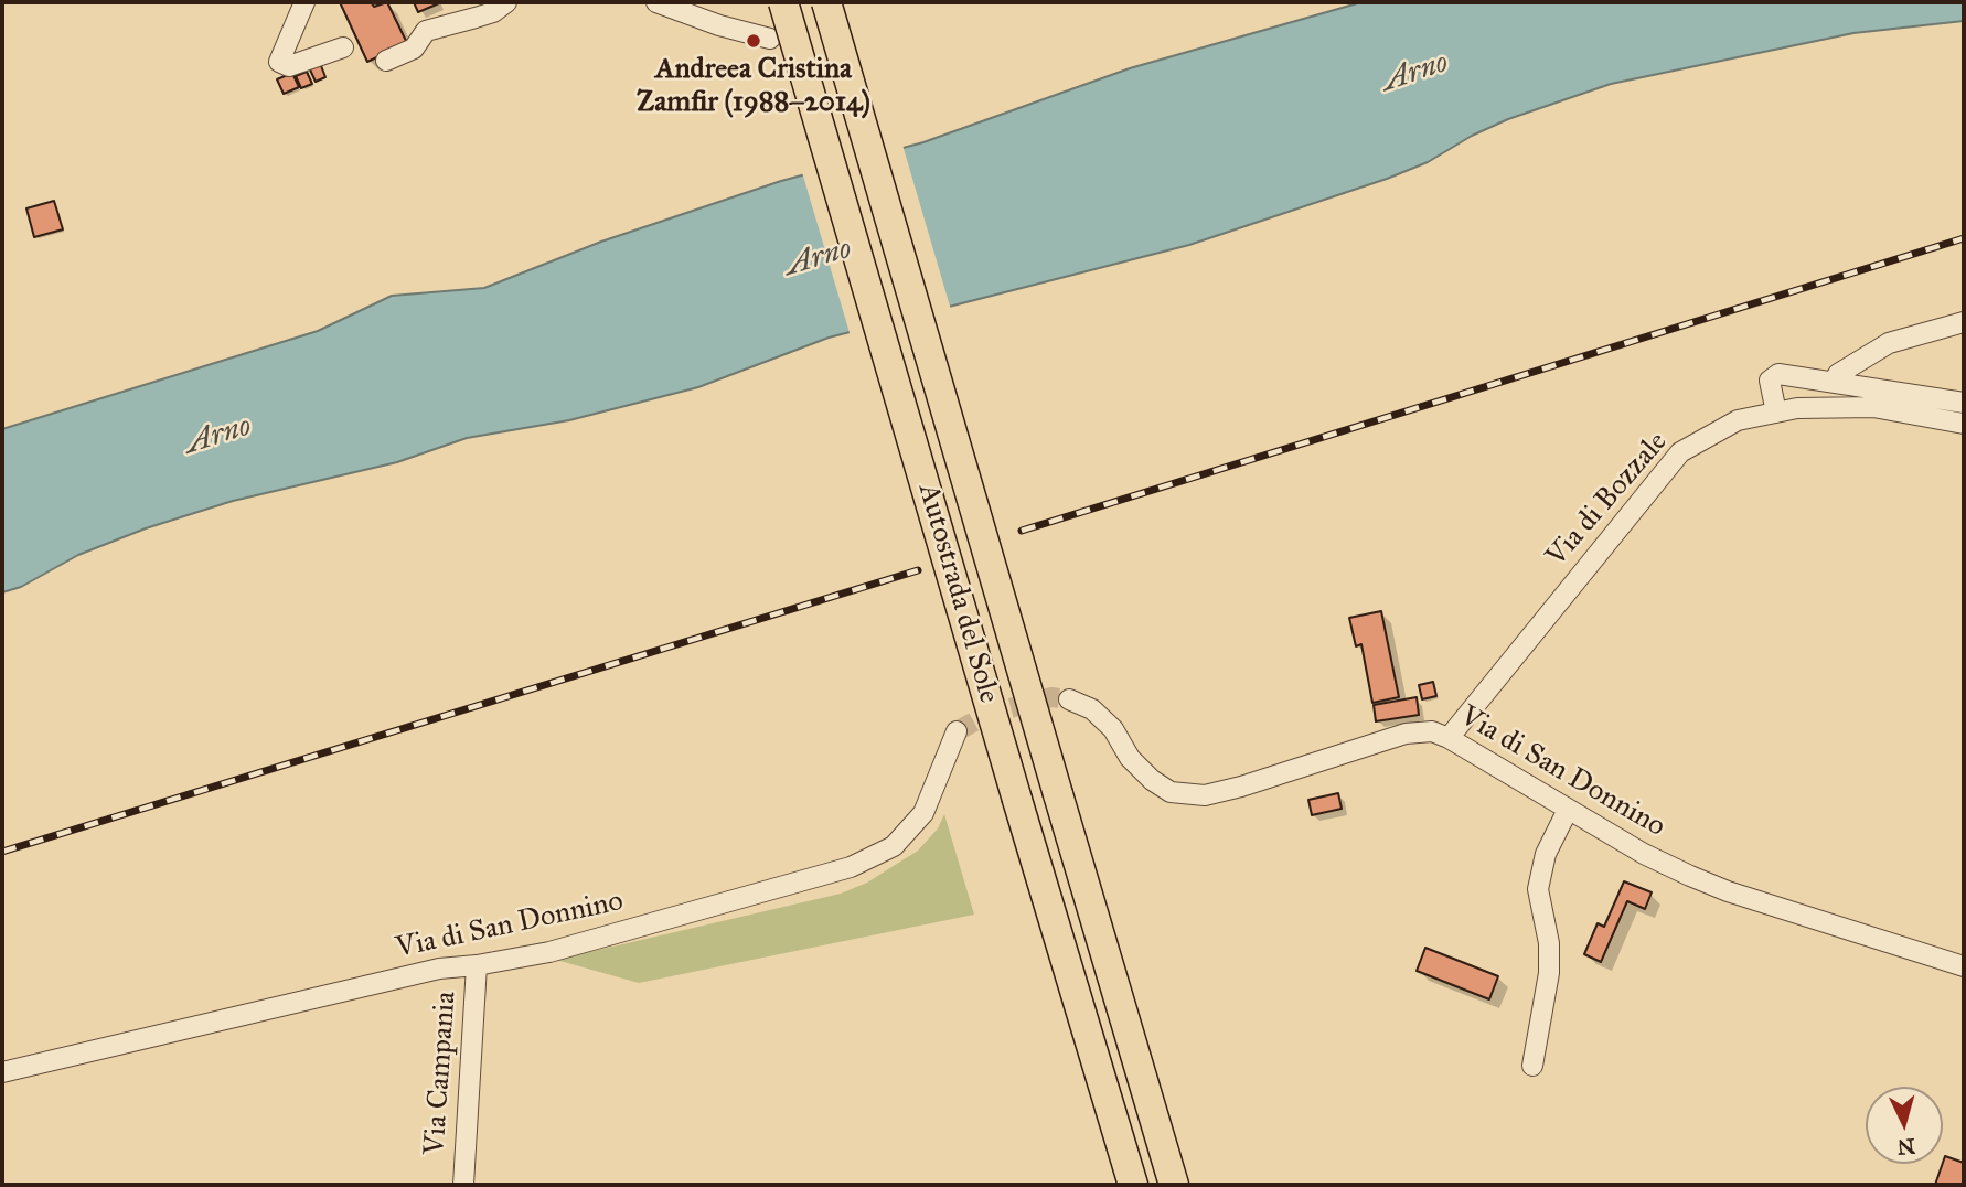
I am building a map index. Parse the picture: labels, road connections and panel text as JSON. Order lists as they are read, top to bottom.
{
  "streets": {
    "highway": ["Autostrada del Sole"],
    "street": ["Via di Bozzale", "Via di San Donnino", "Via Campania"]
  },
  "crossings": [
    ["Via di Bozzale", "Via di San Donnino"],
    ["Via di San Donnino", "Via Campania"]
  ],
  "water": ["Arno"],
  "places": ["Andreea Cristina Zamfir (1988–2014)"],
  "north": "bottom"
}
